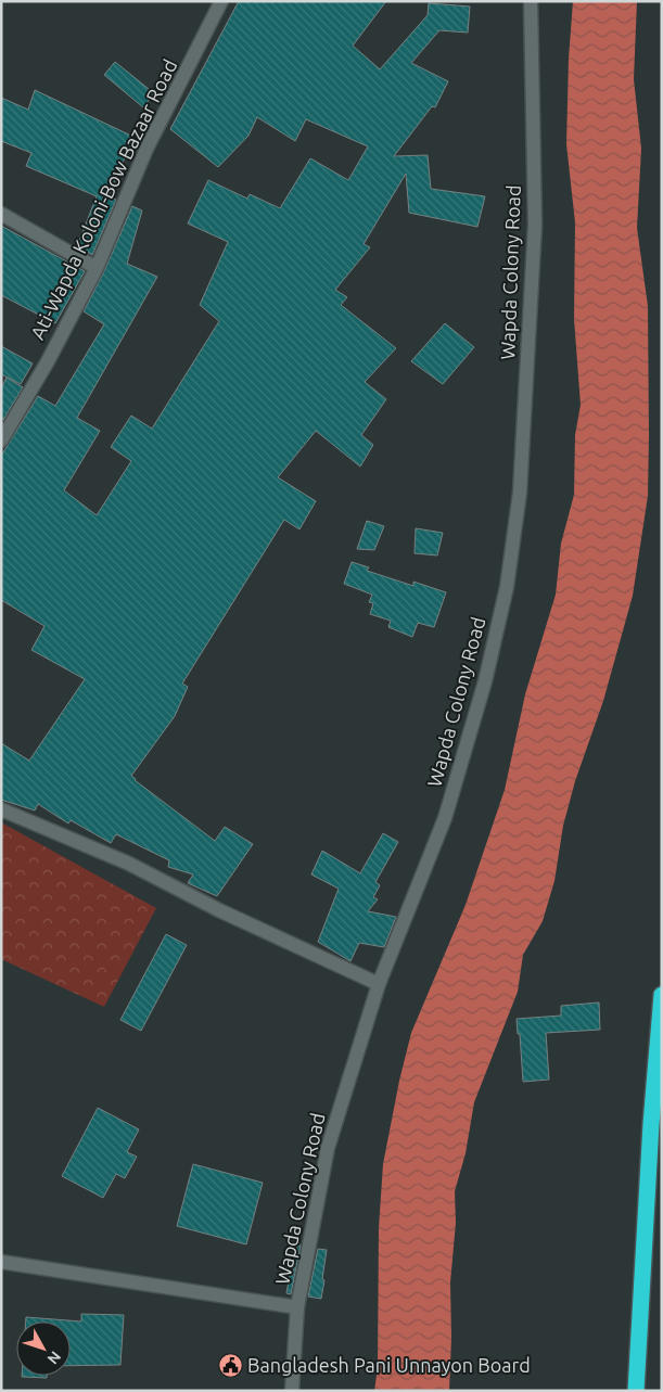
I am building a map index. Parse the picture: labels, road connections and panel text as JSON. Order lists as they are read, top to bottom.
{
  "streets": {
    "street": ["Ati-Wapda Koloni-Bow Bazaar Road", "Wapda Colony Road"]
  },
  "places": {
    "public building": ["Bangladesh Pani Unnayon Board"]
  },
  "north": "bottom right"
}
